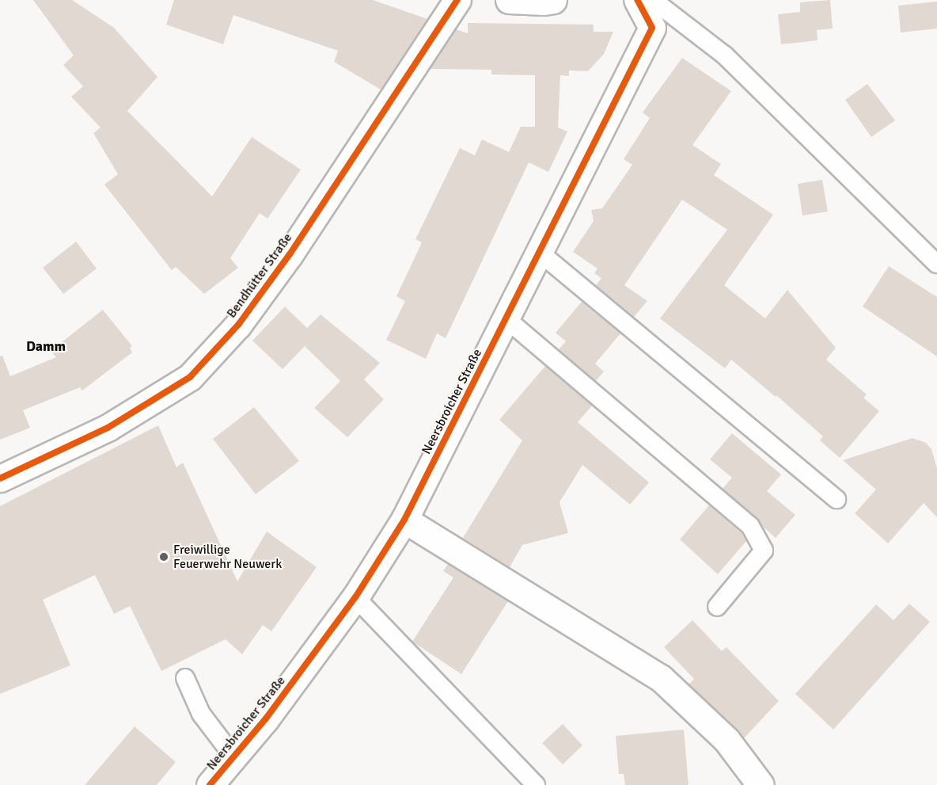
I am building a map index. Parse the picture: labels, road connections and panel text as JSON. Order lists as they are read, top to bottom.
{
  "streets": {
    "street": ["Bendhütter Straße", "Neersbroicher Straße"]
  },
  "districts": ["Damm"],
  "places": ["Freiwillige Feuerwehr Neuwerk"]
}
